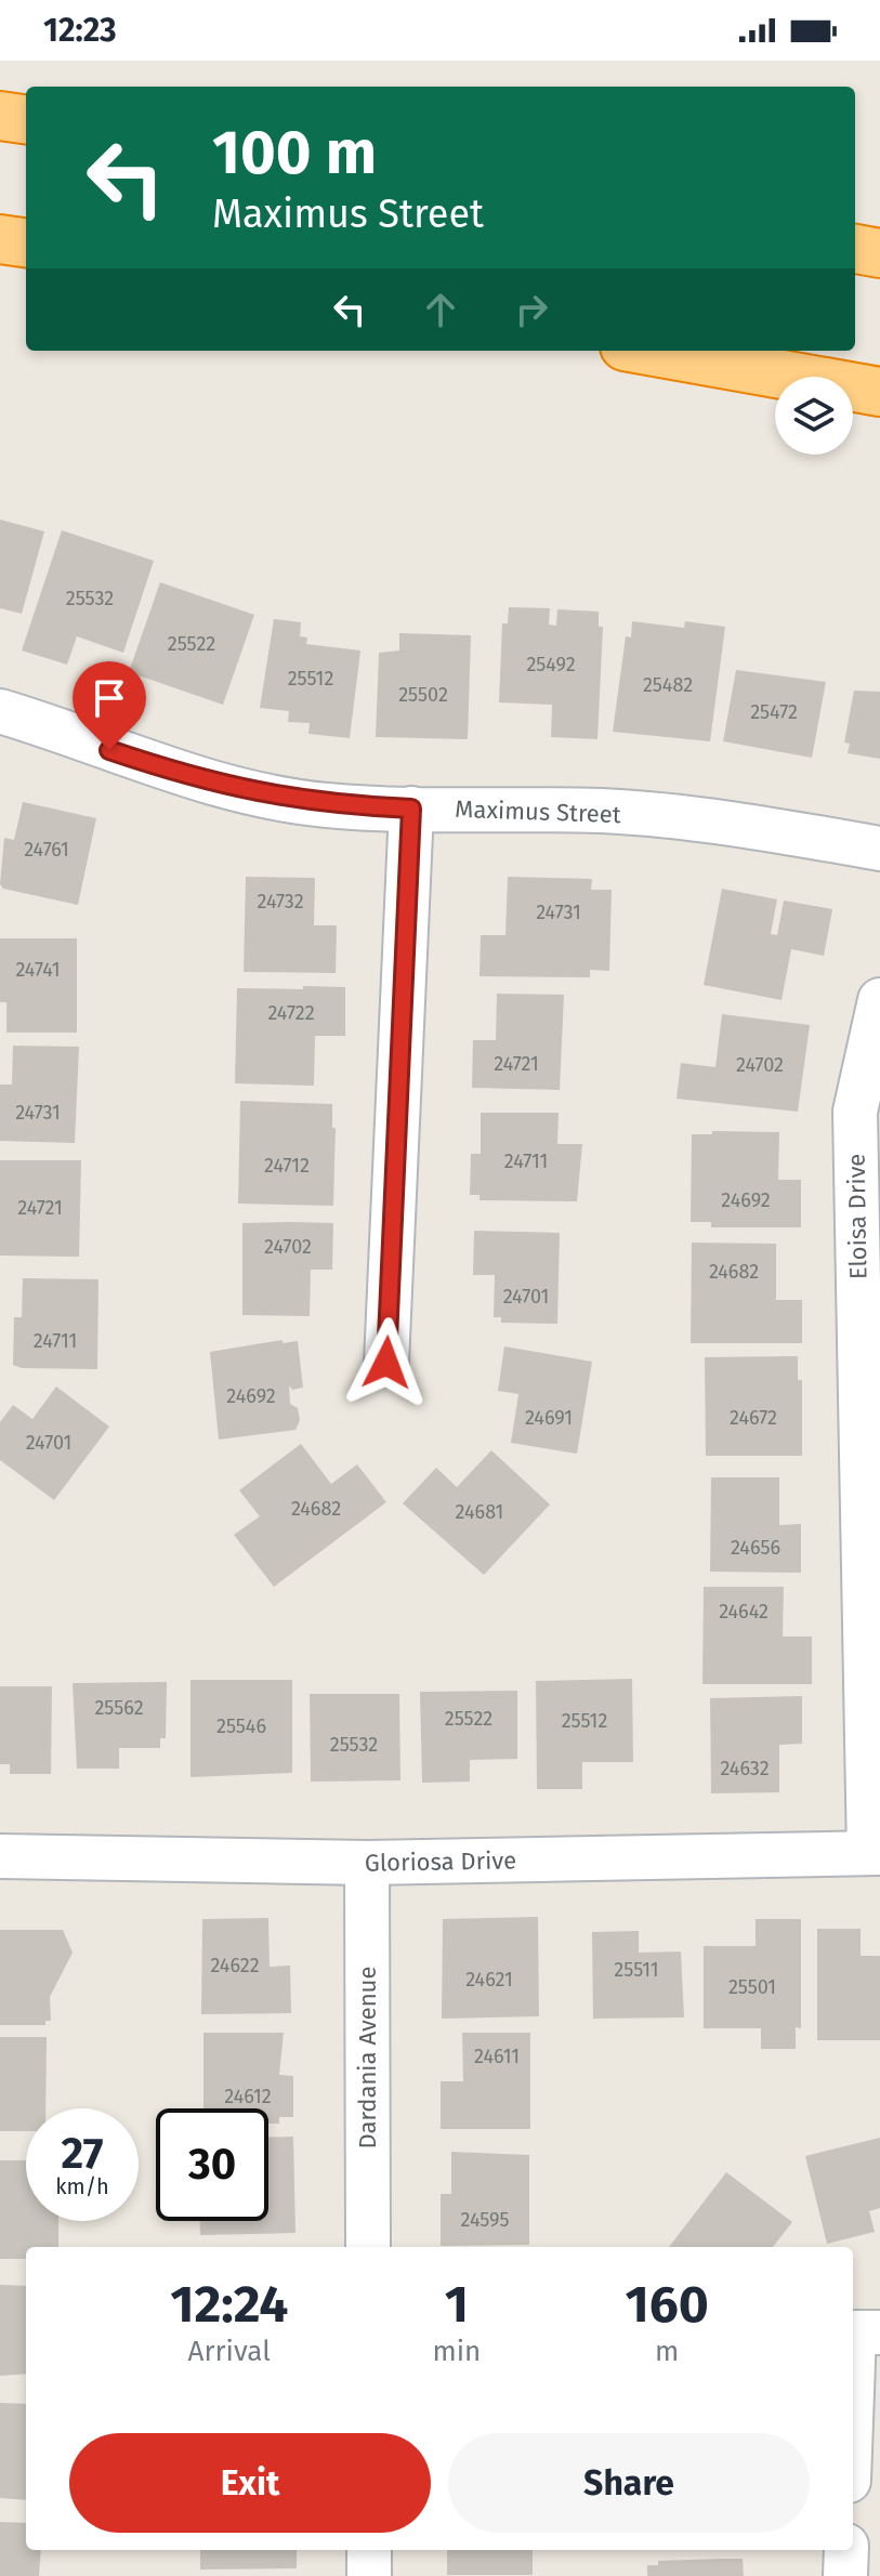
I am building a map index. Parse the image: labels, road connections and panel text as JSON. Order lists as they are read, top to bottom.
{
  "streets": {
    "street": [
      "Maximus Street",
      "Eloisa Drive",
      "Gloriosa Drive",
      "Dardania Avenue"
    ]
  },
  "crossings": [
    ["Eloisa Drive", "Gloriosa Drive"],
    ["Gloriosa Drive", "Dardania Avenue"]
  ],
  "house_numbers": [
    "25532",
    "25522",
    "25492",
    "25512",
    "25482",
    "25502",
    "25472",
    "24761",
    "24732",
    "24731",
    "24741",
    "24722",
    "24721",
    "24702",
    "24731",
    "24711",
    "24712",
    "24692",
    "24721",
    "24702",
    "24682",
    "24701",
    "24711",
    "24692",
    "24691",
    "24672",
    "24701",
    "24682",
    "24681",
    "24656",
    "24642",
    "25562",
    "25522",
    "25512",
    "25546",
    "25532",
    "24632",
    "24622",
    "25511",
    "24621",
    "25501",
    "24611",
    "24612",
    "24595"
  ],
  "page": {
    "status": "12:23",
    "turn": ["100 m", "Maximus Street"],
    "speed": "27 km/h",
    "limit": "30",
    "eta": [
      "12:24",
      "Arrival",
      "1",
      "min",
      "160",
      "m"
    ],
    "buttons": ["Exit", "Share"]
  }
}
